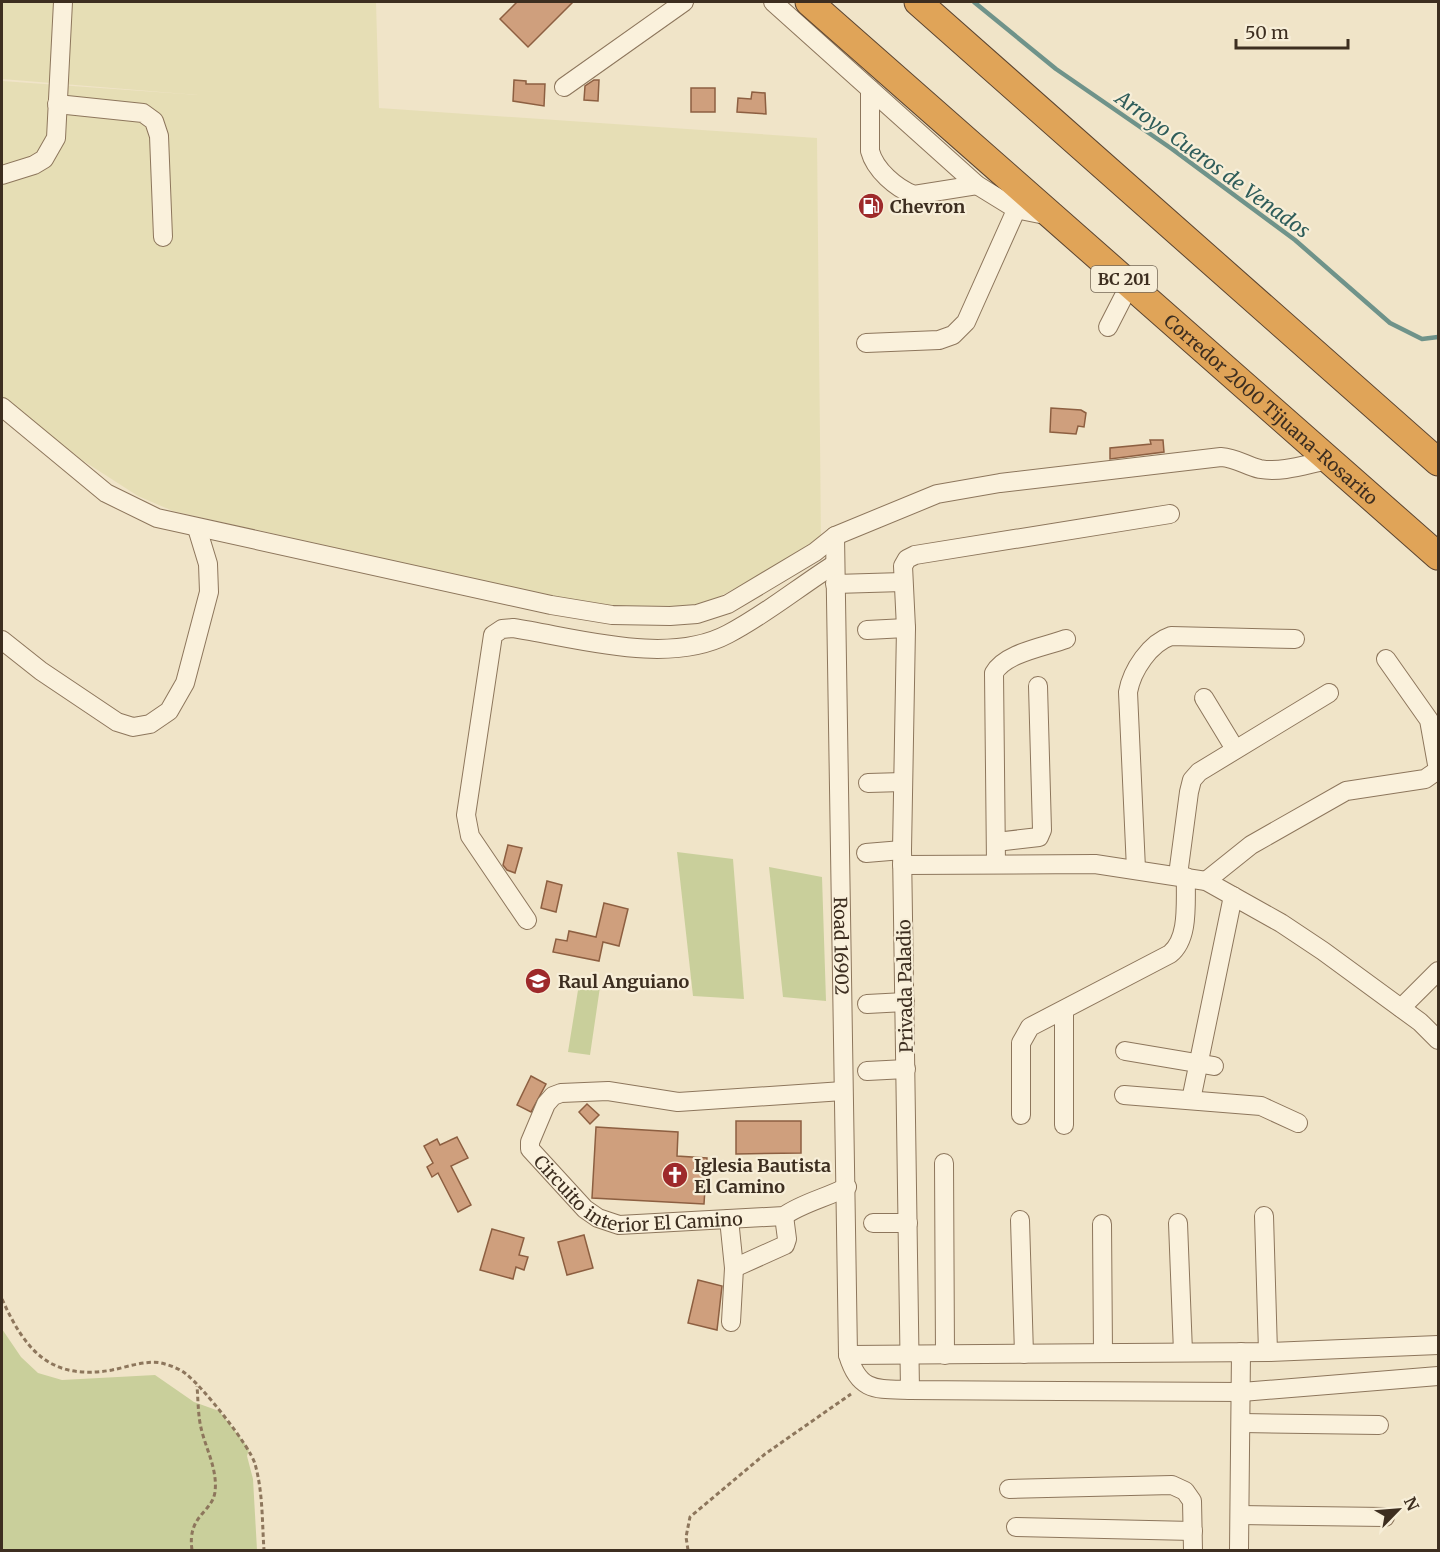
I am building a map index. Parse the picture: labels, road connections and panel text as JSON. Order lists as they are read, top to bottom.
{
  "streets": {
    "highway": ["BC 201", "Corredor 2000 Tijuana-Rosarito"],
    "street": ["Road 16902", "Privada Paladio", "Circuito interior El Camino"]
  },
  "crossings": [
    ["Road 16902", "Circuito interior El Camino"]
  ],
  "water": ["Arroyo Cueros de Venados"],
  "places": {
    "fuel station": ["Chevron"],
    "school or university": ["Raul Anguiano"],
    "church": ["Iglesia Bautista El Camino"]
  },
  "scale_bar": "50 m",
  "north": "top right"
}
